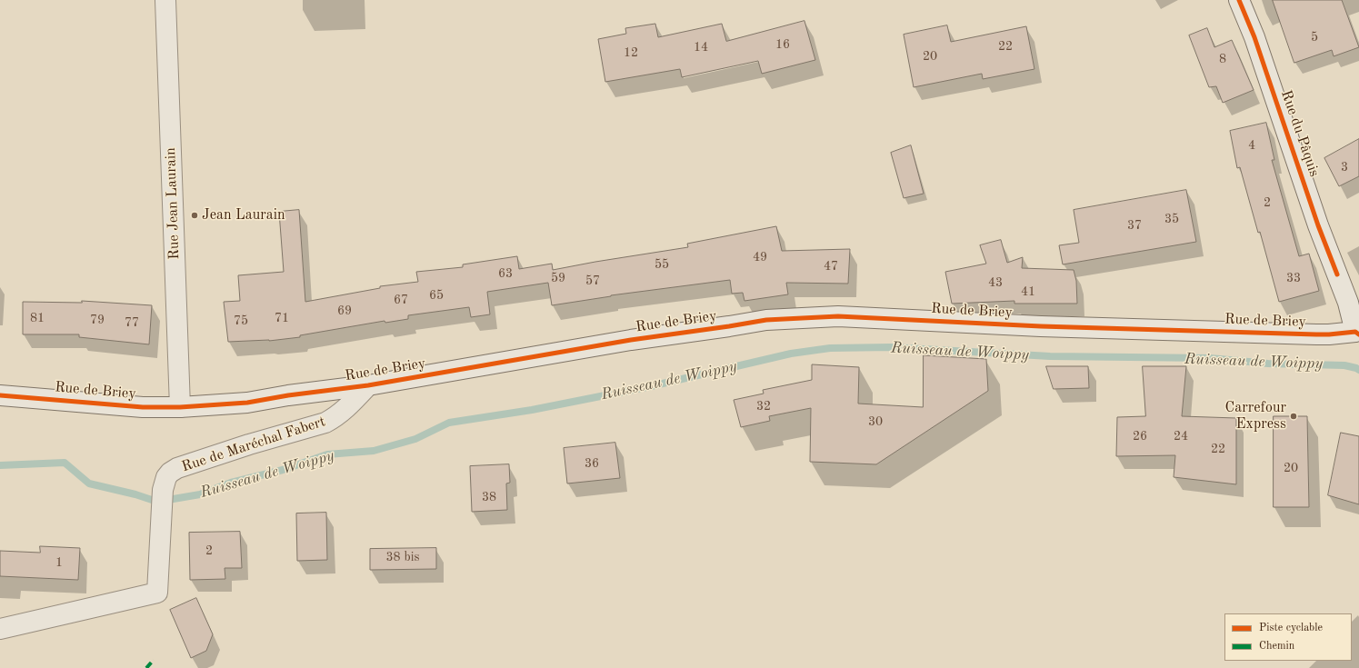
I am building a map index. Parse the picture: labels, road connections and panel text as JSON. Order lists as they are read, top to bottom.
{
  "streets": {
    "street": [
      "Rue du Pâquis",
      "Rue Jean Laurain",
      "Rue de Briey",
      "Rue de Maréchal Fabert"
    ]
  },
  "crossings": [
    ["Rue du Pâquis", "Rue de Briey"],
    ["Rue Jean Laurain", "Rue de Briey"],
    ["Rue de Briey", "Rue de Maréchal Fabert"]
  ],
  "water": ["Ruisseau de Woippy"],
  "places": ["Jean Laurain", "Carrefour Express"],
  "house_numbers": [
    "5",
    "16",
    "22",
    "14",
    "12",
    "20",
    "8",
    "4",
    "3",
    "2",
    "35",
    "37",
    "49",
    "55",
    "47",
    "63",
    "59",
    "33",
    "57",
    "43",
    "41",
    "65",
    "67",
    "69",
    "81",
    "71",
    "79",
    "75",
    "77",
    "32",
    "30",
    "26",
    "24",
    "22",
    "36",
    "20",
    "38",
    "2",
    "38 bis",
    "1"
  ],
  "legend": ["Piste cyclable", "Chemin"]
}
